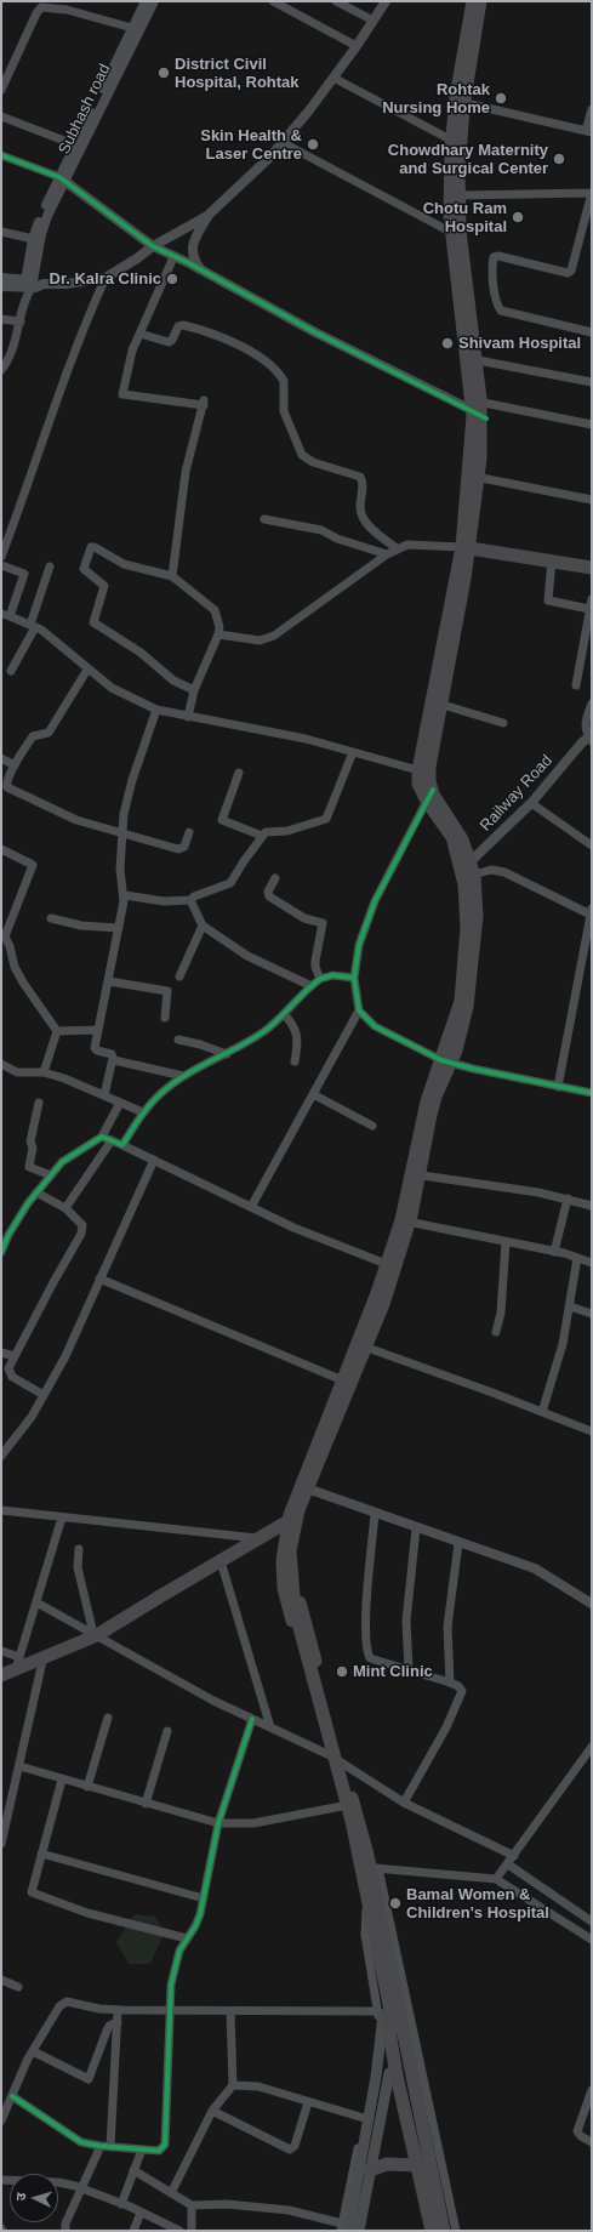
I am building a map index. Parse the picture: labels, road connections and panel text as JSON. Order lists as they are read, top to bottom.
{
  "streets": {
    "street": ["Subhash road", "Railway Road"]
  },
  "places": [
    "District Civil Hospital, Rohtak",
    "Rohtak Nursing Home",
    "Skin Health & Laser Centre",
    "Chowdhary Maternity and Surgical Center",
    "Chotu Ram Hospital",
    "Dr. Kalra Clinic",
    "Shivam Hospital",
    "Mint Clinic",
    "Bamal Women & Children's Hospital"
  ],
  "north": "left"
}
